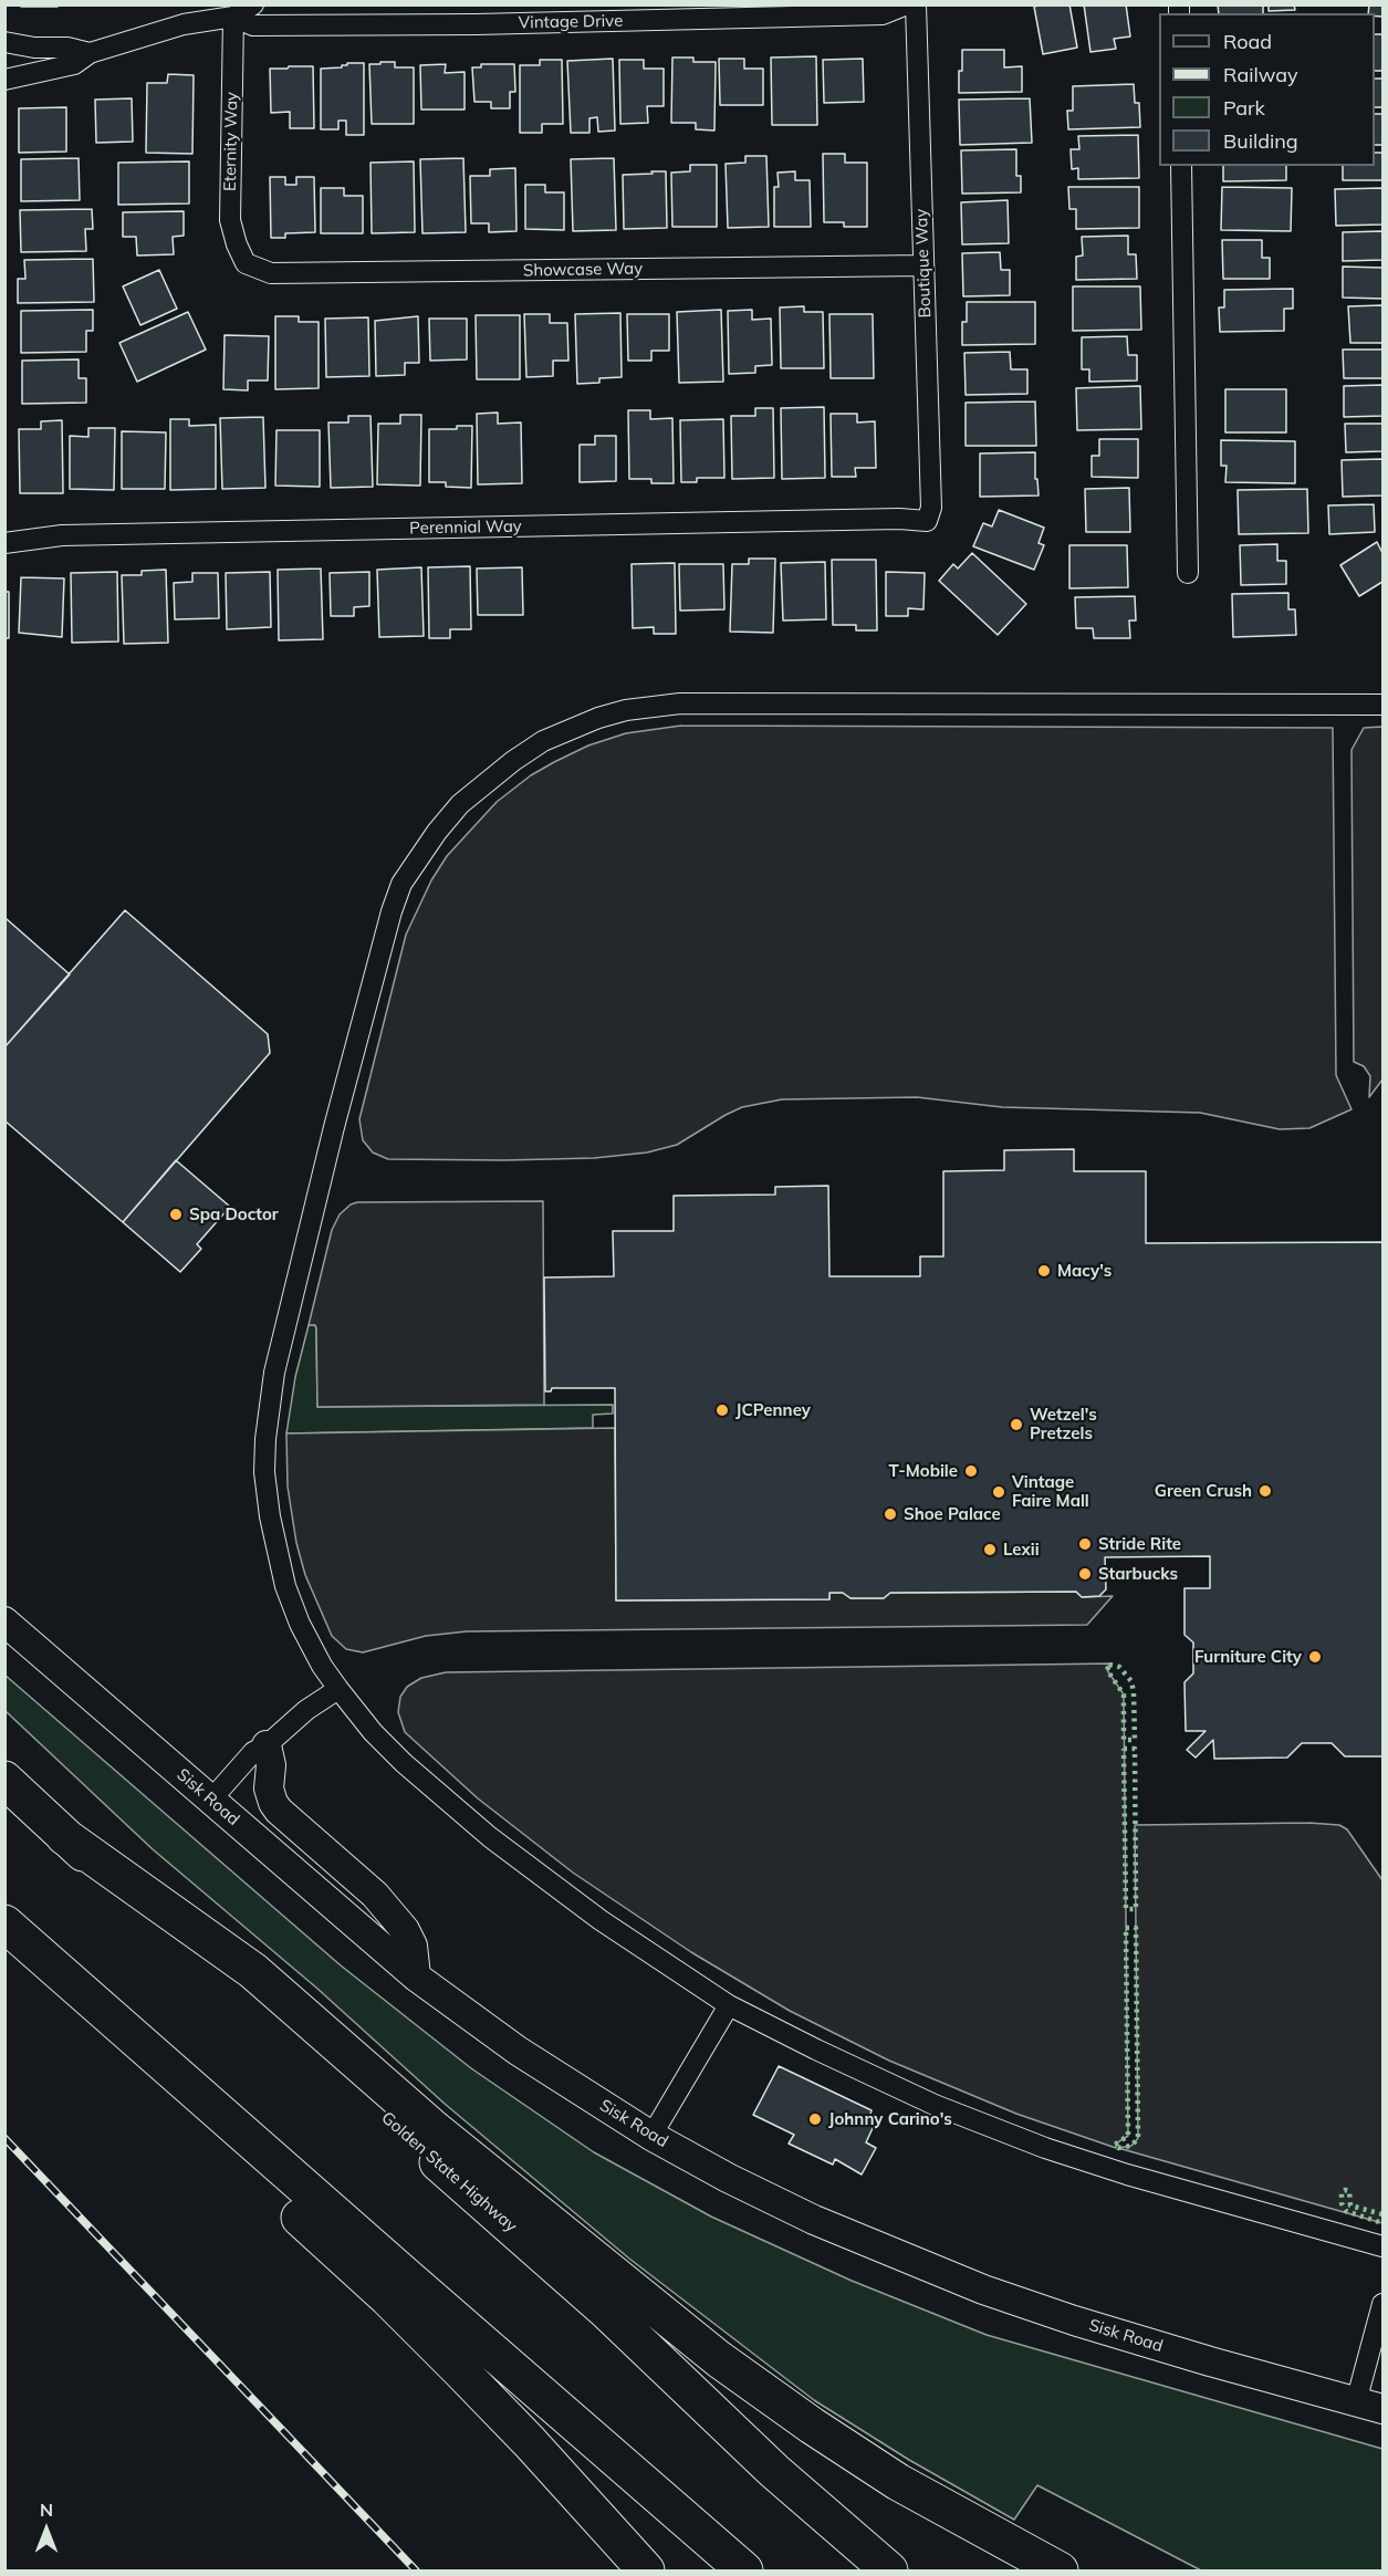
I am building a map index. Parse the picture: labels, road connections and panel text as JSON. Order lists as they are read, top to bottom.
{
  "streets": {
    "highway": ["Golden State Highway"],
    "main road": ["Sisk Road"],
    "street": [
      "Vintage Drive",
      "Eternity Way",
      "Boutique Way",
      "Showcase Way",
      "Perennial Way"
    ]
  },
  "crossings": [
    ["Vintage Drive", "Eternity Way"],
    ["Eternity Way", "Showcase Way"],
    ["Boutique Way", "Showcase Way"],
    ["Boutique Way", "Perennial Way"]
  ],
  "places": [
    "Spa Doctor",
    "Macy's",
    "JCPenney",
    "Wetzel's Pretzels",
    "T-Mobile",
    "Green Crush",
    "Vintage Faire Mall",
    "Shoe Palace",
    "Stride Rite",
    "Lexii",
    "Starbucks",
    "Furniture City",
    "Johnny Carino's"
  ],
  "legend": [
    "Road",
    "Railway",
    "Park",
    "Building"
  ],
  "north": "top"
}
